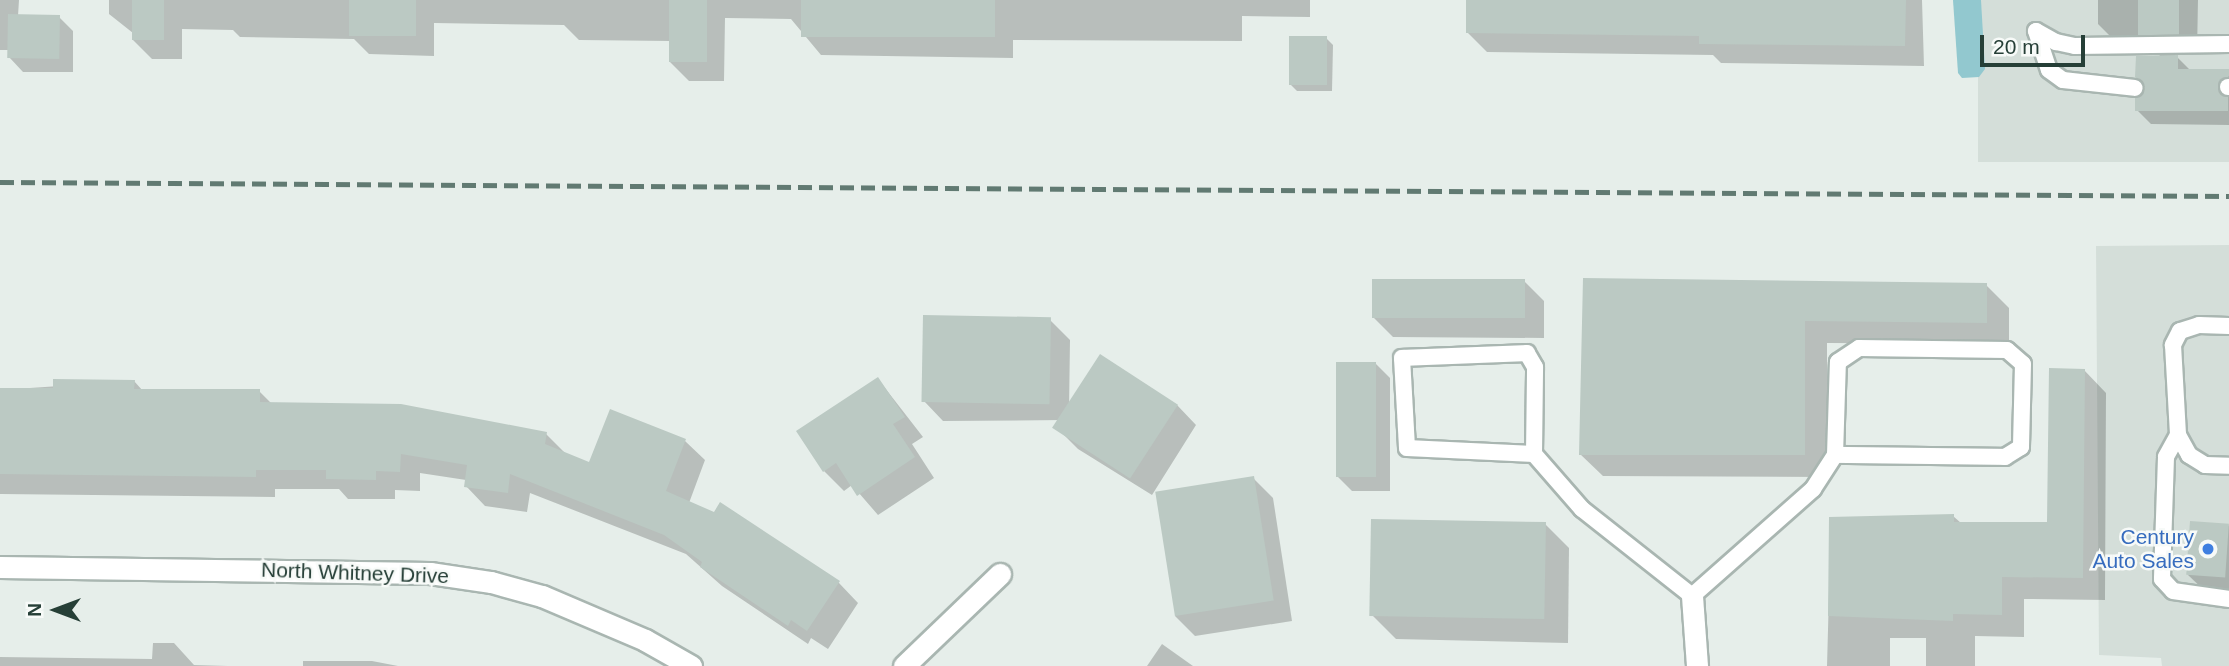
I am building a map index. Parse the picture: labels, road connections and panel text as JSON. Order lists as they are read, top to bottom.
{
  "streets": {
    "street": ["North Whitney Drive"]
  },
  "places": ["Century Auto Sales"],
  "scale_bar": "20 m",
  "north": "left"
}
